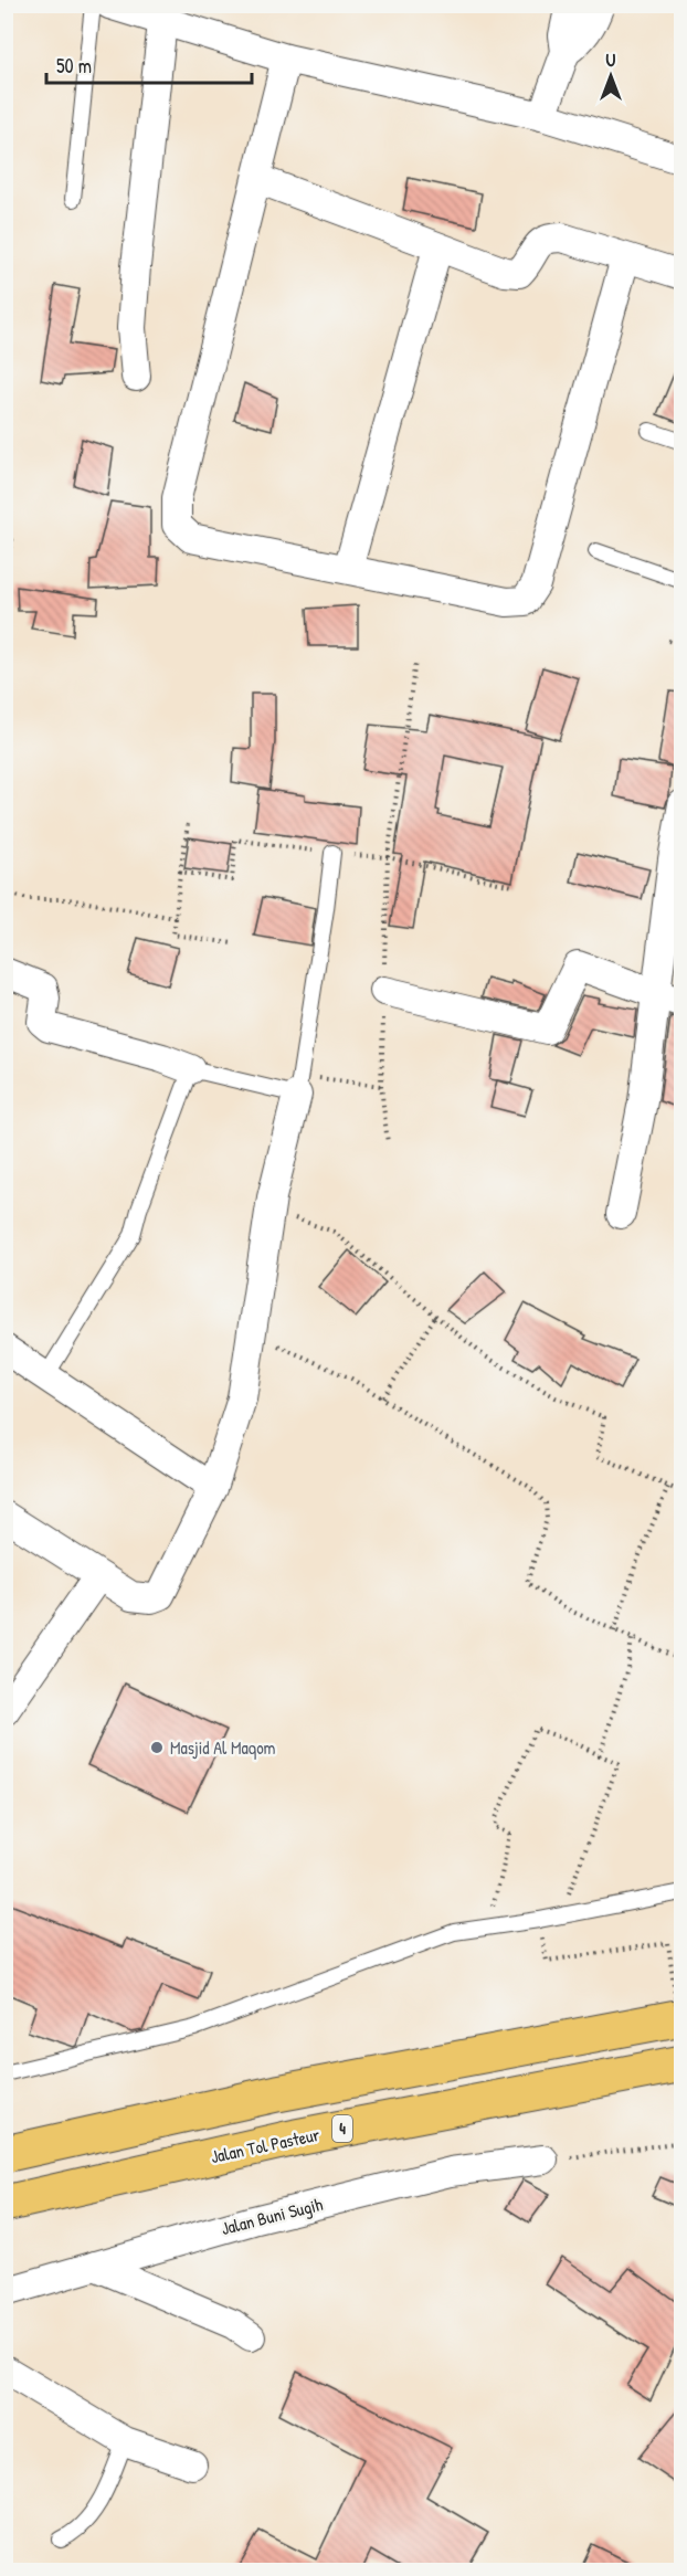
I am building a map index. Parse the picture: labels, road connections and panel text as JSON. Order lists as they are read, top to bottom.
{
  "streets": {
    "highway": ["4", "Jalan Tol Pasteur"],
    "street": ["Jalan Buni Sugih"]
  },
  "places": ["Masjid Al Maqom"],
  "scale_bar": "50 m",
  "north": "top"
}
